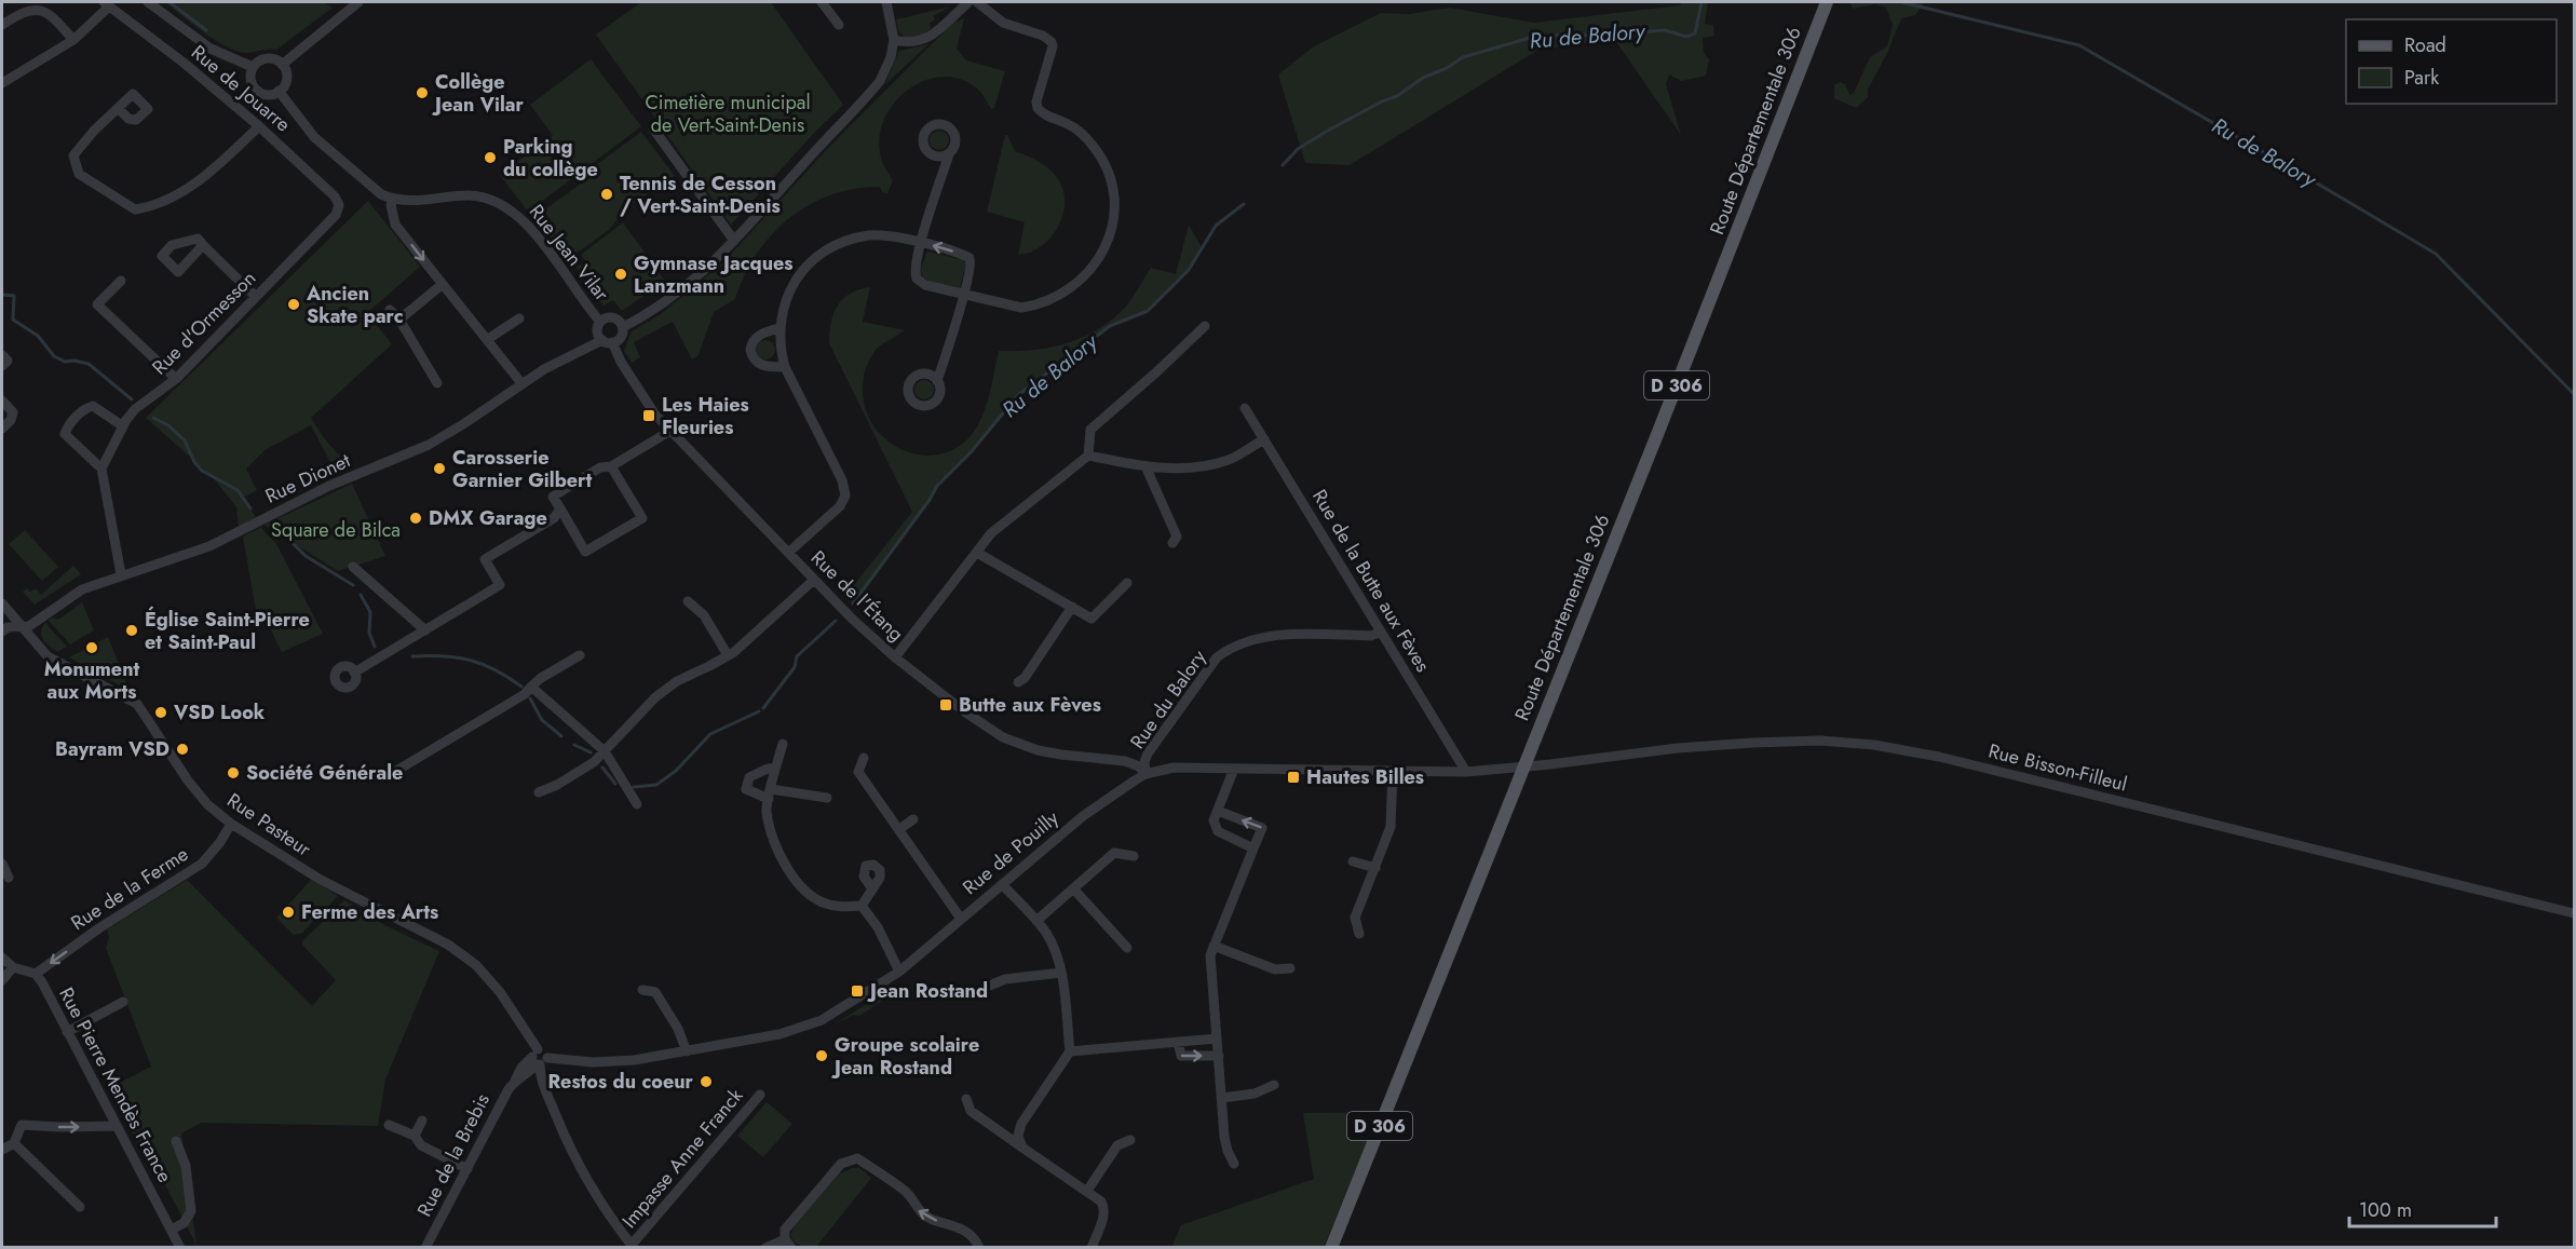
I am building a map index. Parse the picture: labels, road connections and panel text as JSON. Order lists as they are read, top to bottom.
{
  "streets": {
    "main road": ["Route Départementale 306", "D 306"],
    "street": [
      "Rue de Jouarre",
      "Rue Jean Vilar",
      "Rue d'Ormesson",
      "Rue Dionet",
      "Rue de la Butte aux Fèves",
      "Rue de l'Étang",
      "Rue du Balory",
      "Rue Bisson-Filleul",
      "Rue Pasteur",
      "Rue de Pouilly",
      "Rue de la Ferme",
      "Rue Pierre Mendès France",
      "Rue de la Brebis",
      "Impasse Anne Franck"
    ]
  },
  "crossings": [
    ["Rue de Jouarre", "Rue d'Ormesson"],
    ["Route Départementale 306", "Rue Bisson-Filleul"],
    ["Route Départementale 306", "Rue de Pouilly"],
    ["Rue Jean Vilar", "Rue Dionet"],
    ["Rue Jean Vilar", "Rue de l'Étang"],
    ["Rue Dionet", "Rue de l'Étang"],
    ["Rue Dionet", "Rue Pasteur"],
    ["Rue de la Butte aux Fèves", "Rue du Balory"],
    ["Rue de la Butte aux Fèves", "Rue de Pouilly"],
    ["Rue de l'Étang", "Rue du Balory"],
    ["Rue de l'Étang", "Rue de Pouilly"],
    ["Rue du Balory", "Rue de Pouilly"],
    ["Rue Bisson-Filleul", "Rue de Pouilly"],
    ["Rue Pasteur", "Rue de Pouilly"],
    ["Rue Pasteur", "Rue de la Ferme"],
    ["Rue Pasteur", "Rue de la Brebis"],
    ["Rue Pasteur", "Impasse Anne Franck"],
    ["Rue de Pouilly", "Rue de la Brebis"],
    ["Rue de la Ferme", "Rue Pierre Mendès France"]
  ],
  "one_way": ["Rue de la Ferme"],
  "water": ["Ru de Balory"],
  "parks": ["Cimetière municipal de Vert-Saint-Denis", "Square de Bilca"],
  "places": {
    "other": [
      "Collège Jean Vilar",
      "Parking du collège",
      "Tennis de Cesson / Vert-Saint-Denis",
      "Gymnase Jacques Lanzmann",
      "Ancien Skate parc",
      "Carosserie Garnier Gilbert",
      "DMX Garage",
      "Église Saint-Pierre et Saint-Paul",
      "Monument aux Morts",
      "VSD Look",
      "Bayram VSD",
      "Société Générale",
      "Ferme des Arts",
      "Groupe scolaire Jean Rostand",
      "Restos du coeur"
    ],
    "transit": [
      "Les Haies Fleuries",
      "Butte aux Fèves",
      "Hautes Billes",
      "Jean Rostand"
    ]
  },
  "legend": ["Road", "Park"],
  "scale_bar": "100 m"
}
